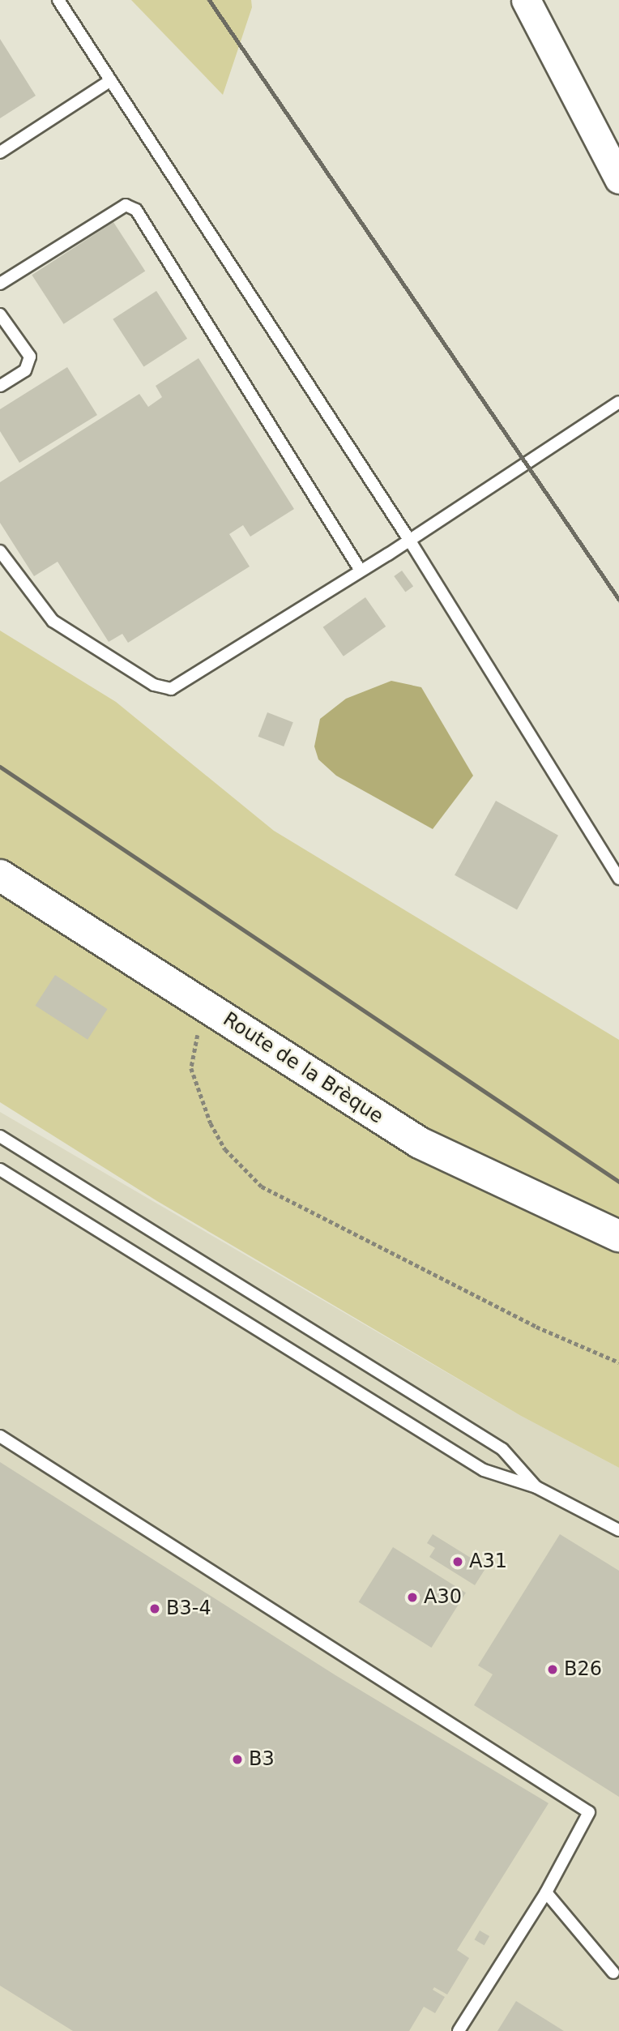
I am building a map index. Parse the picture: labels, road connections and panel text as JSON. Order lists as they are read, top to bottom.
{
  "streets": {
    "main road": ["Route de la Brèque"]
  },
  "places": [
    "A31",
    "A30",
    "B3-4",
    "B26",
    "B3"
  ]
}
